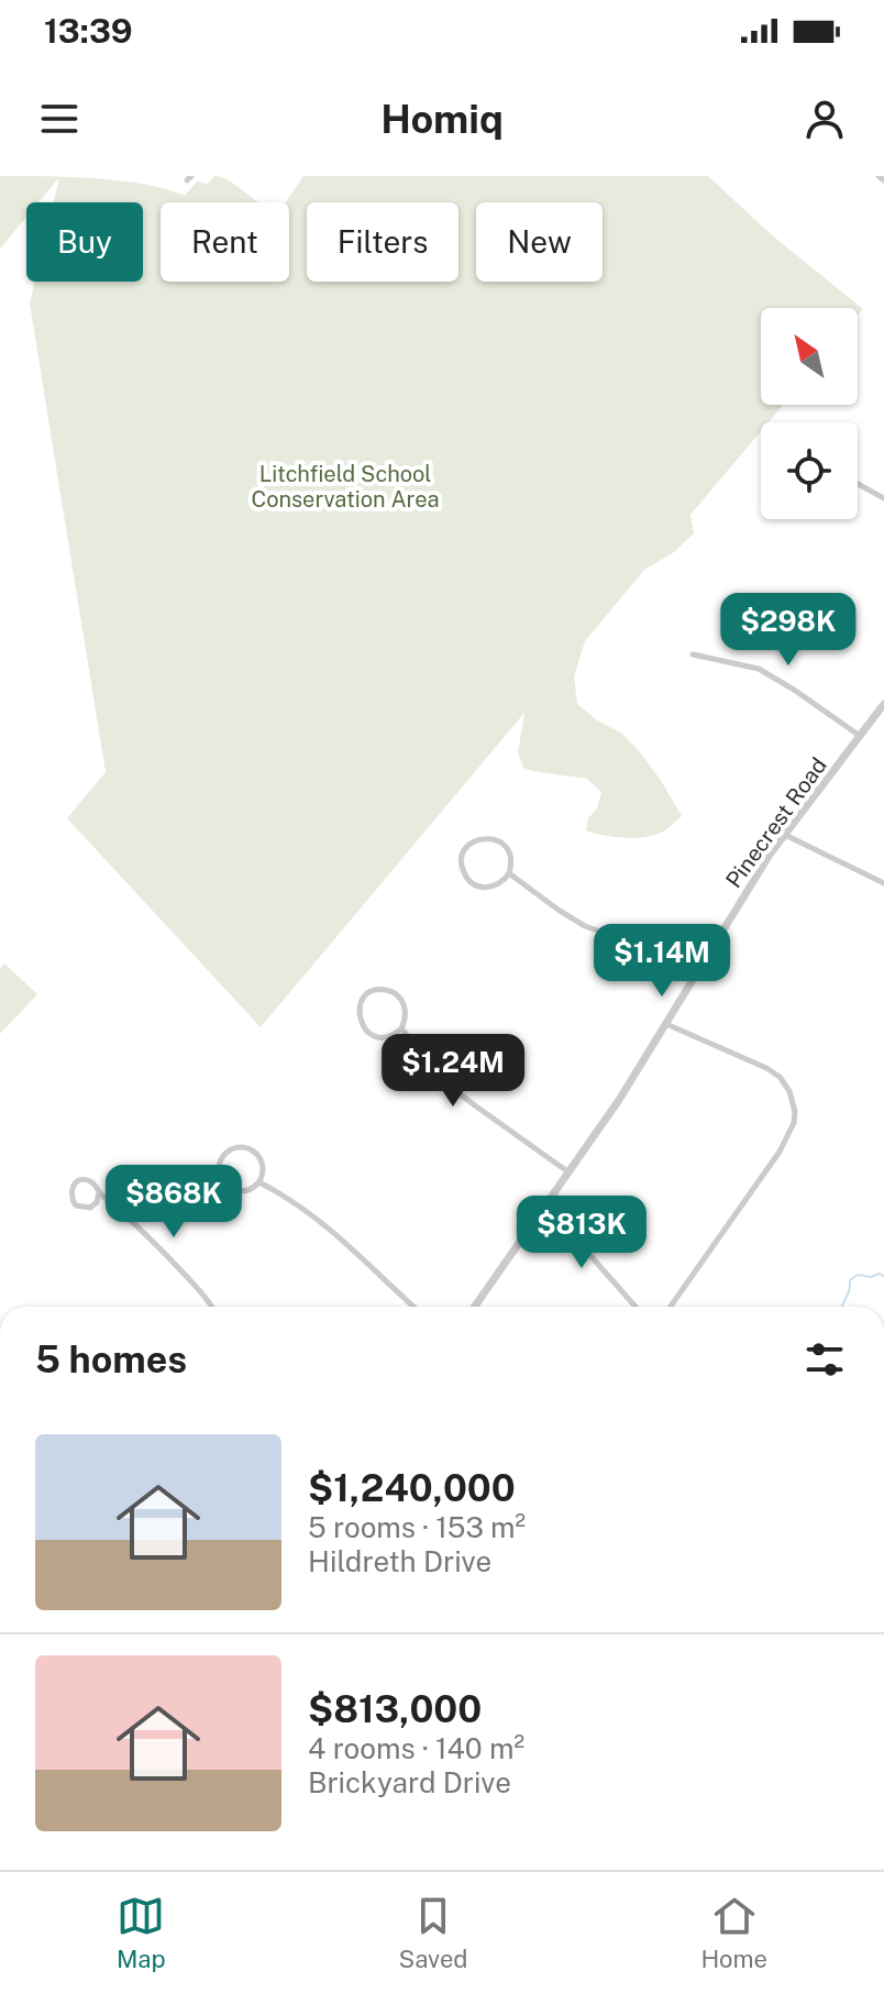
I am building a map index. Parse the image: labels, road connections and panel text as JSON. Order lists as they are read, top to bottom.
{
  "streets": {
    "street": ["Pinecrest Road"]
  },
  "parks": ["Litchfield School Conservation Area"],
  "north": "top left",
  "page": {
    "status": "13:39",
    "header": "Homiq",
    "chip": [
      "Buy",
      "Rent",
      "Filters",
      "New"
    ],
    "price": [
      "$298K",
      "$1.14M",
      "$1.24M",
      "$868K",
      "$813K"
    ],
    "heading": "5 homes",
    "list": [
      {
        "name": "$1,240,000",
        "note": "5 rooms · 153 m² · Hildreth Drive"
      },
      {
        "name": "$813,000",
        "note": "4 rooms · 140 m² · Brickyard Drive"
      }
    ],
    "tabs": ["Map", "Saved", "Home"]
  }
}
